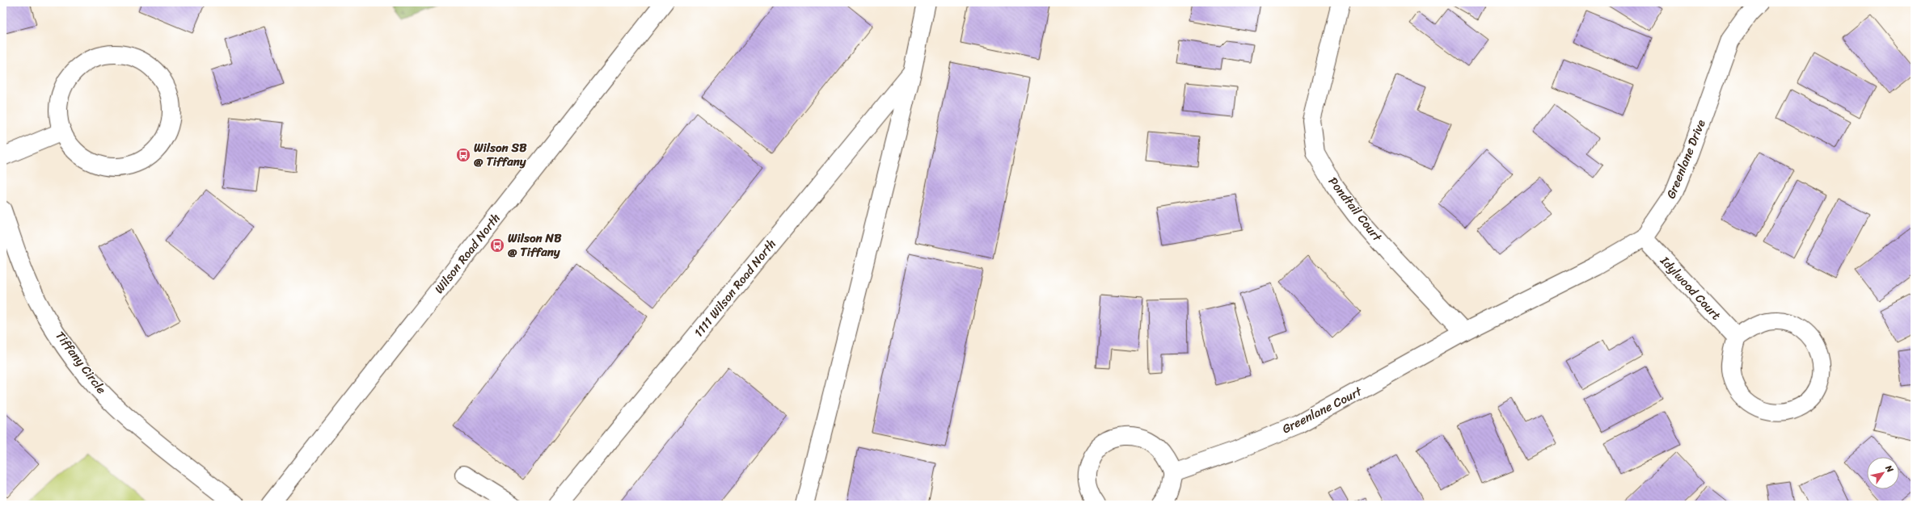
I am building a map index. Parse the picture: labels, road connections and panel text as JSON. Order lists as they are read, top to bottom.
{
  "streets": {
    "street": [
      "Greenlane Drive",
      "Pondtail Court",
      "Wilson Road North",
      "1111 Wilson Road North",
      "Idylwood Court",
      "Tiffany Circle",
      "Greenlane Court"
    ]
  },
  "crossings": [
    ["Greenlane Drive", "Pondtail Court"],
    ["Greenlane Drive", "Idylwood Court"],
    ["Greenlane Drive", "Greenlane Court"],
    ["Pondtail Court", "Greenlane Court"]
  ],
  "places": {
    "bus stop": ["Wilson SB @ Tiffany", "Wilson NB @ Tiffany"]
  },
  "north": "top right"
}
